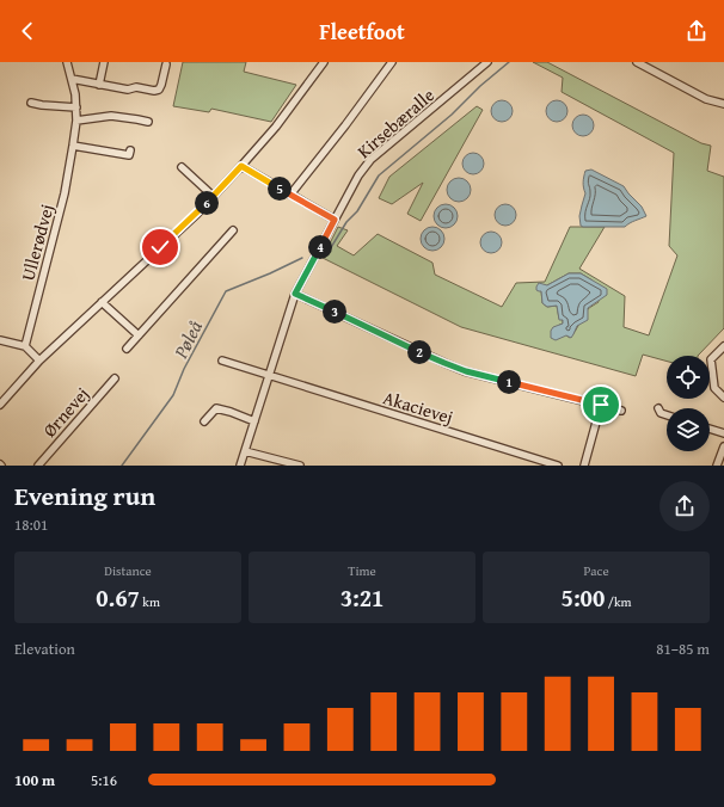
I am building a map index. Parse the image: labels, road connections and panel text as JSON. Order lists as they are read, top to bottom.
{
  "streets": {
    "street": [
      "Kirsebæralle",
      "Ullerødvej",
      "Akacievej",
      "Ørnevej"
    ]
  },
  "crossings": [
    ["Kirsebæralle", "Akacievej"]
  ],
  "water": ["Pøleå"],
  "page": {
    "header": "Fleetfoot",
    "pins": [
      "5",
      "6",
      "4",
      "3",
      "2",
      "1"
    ],
    "heading": ["Evening run", "18:01"],
    "stats": [
      ["Distance", "0.67 km"],
      ["Time", "3:21"],
      ["Pace", "5:00 /km"]
    ],
    "chart": ["Elevation", "81–85 m"],
    "list": [
      {
        "name": "100 m",
        "note": "5:16"
      }
    ]
  }
}
